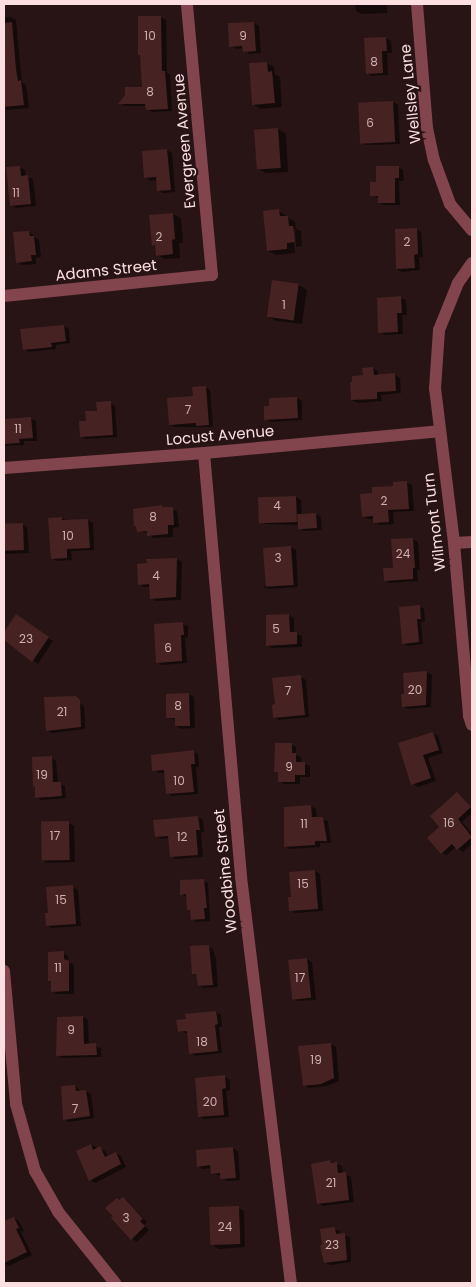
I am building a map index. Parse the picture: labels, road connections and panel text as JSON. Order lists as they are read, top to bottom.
{
  "streets": {
    "street": [
      "Wellsley Lane",
      "Evergreen Avenue",
      "Adams Street",
      "Locust Avenue",
      "Wilmont Turn",
      "Woodbine Street"
    ]
  },
  "crossings": [
    ["Evergreen Avenue", "Adams Street"],
    ["Locust Avenue", "Wilmont Turn"],
    ["Locust Avenue", "Woodbine Street"]
  ],
  "house_numbers": [
    "10",
    "9",
    "8",
    "8",
    "6",
    "11",
    "2",
    "2",
    "1",
    "7",
    "11",
    "2",
    "4",
    "8",
    "10",
    "24",
    "3",
    "4",
    "5",
    "23",
    "6",
    "20",
    "7",
    "8",
    "21",
    "9",
    "19",
    "10",
    "16",
    "11",
    "17",
    "12",
    "15",
    "15",
    "11",
    "17",
    "9",
    "18",
    "19",
    "20",
    "7",
    "21",
    "3",
    "24",
    "23"
  ]
}
